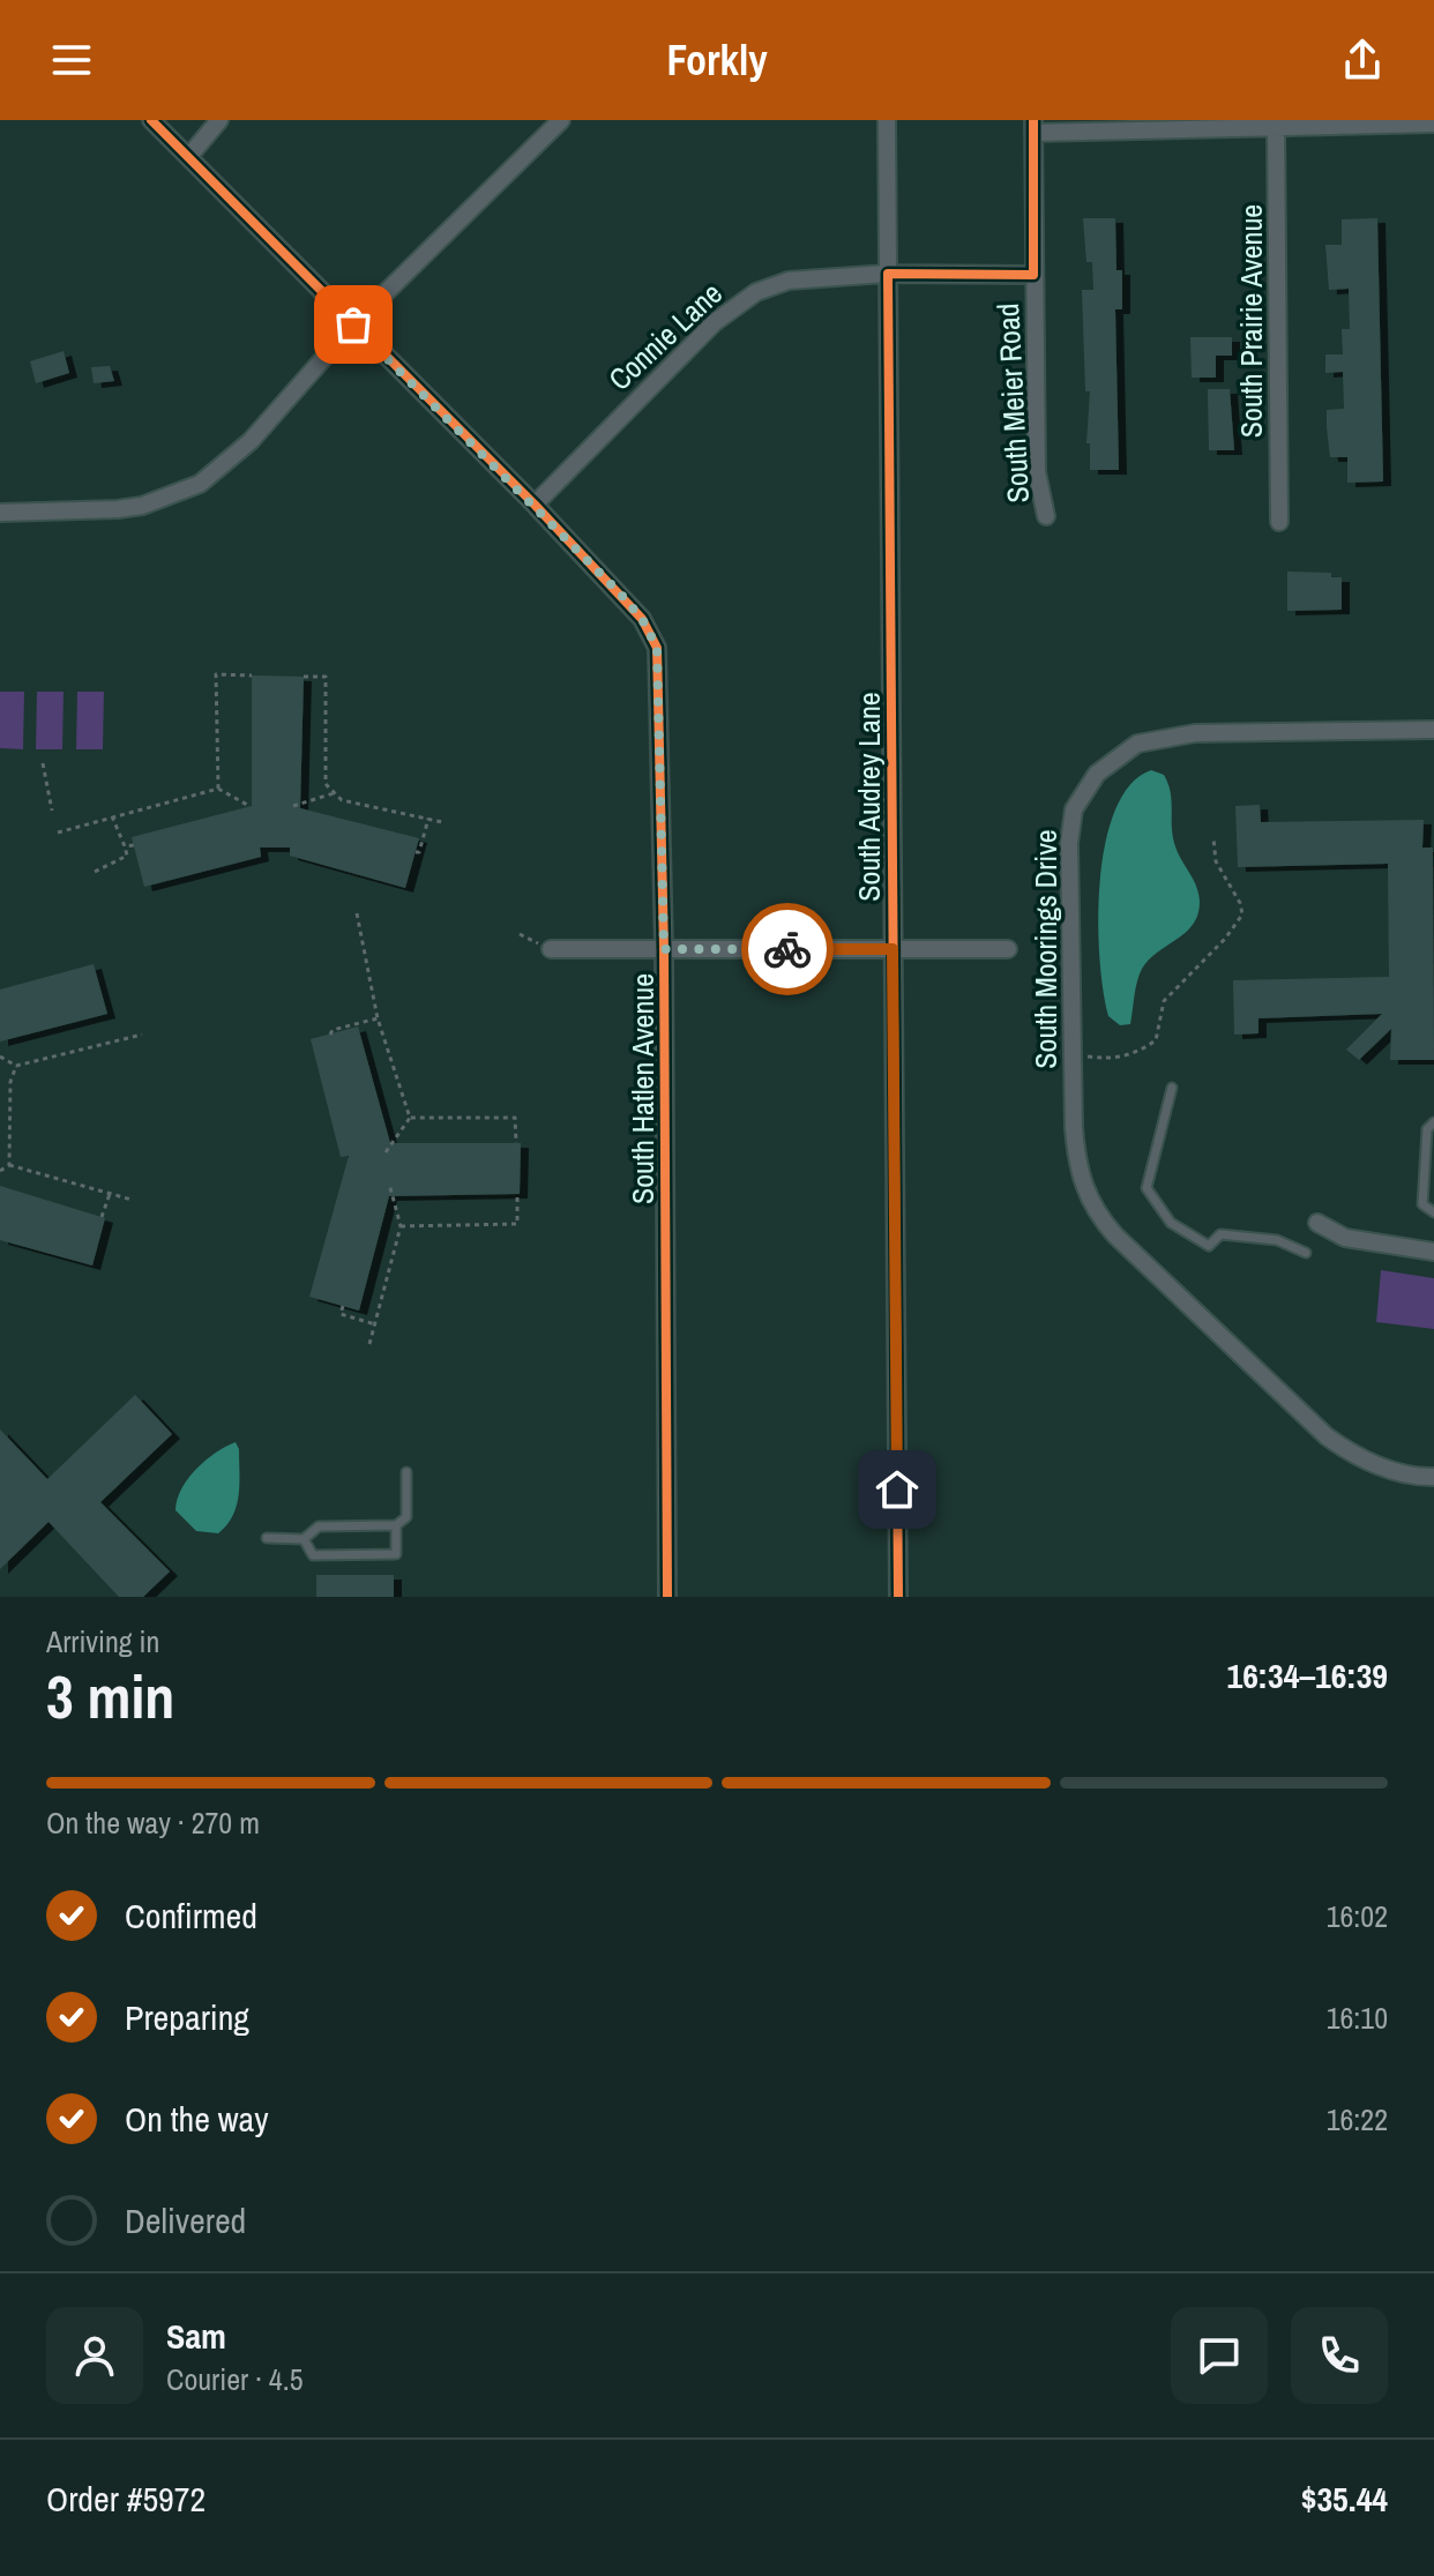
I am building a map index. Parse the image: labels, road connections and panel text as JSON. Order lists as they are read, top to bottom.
{
  "streets": {
    "street": [
      "South Prairie Avenue",
      "Connie Lane",
      "South Meier Road",
      "South Audrey Lane",
      "South Moorings Drive",
      "South Hatlen Avenue"
    ]
  },
  "crossings": [
    ["Connie Lane", "South Meier Road"],
    ["Connie Lane", "South Audrey Lane"],
    ["Connie Lane", "South Hatlen Avenue"]
  ],
  "page": {
    "header": "Forkly",
    "heading": ["3 min", "Arriving in", "16:34–16:39"],
    "panel": [
      "Sam",
      "Courier · 4.5",
      "Order #5972",
      "$35.44"
    ],
    "bar": "On the way · 270 m",
    "list": [
      ["Confirmed", "16:02"],
      ["Preparing", "16:10"],
      ["On the way", "16:22"],
      "Delivered"
    ]
  }
}
